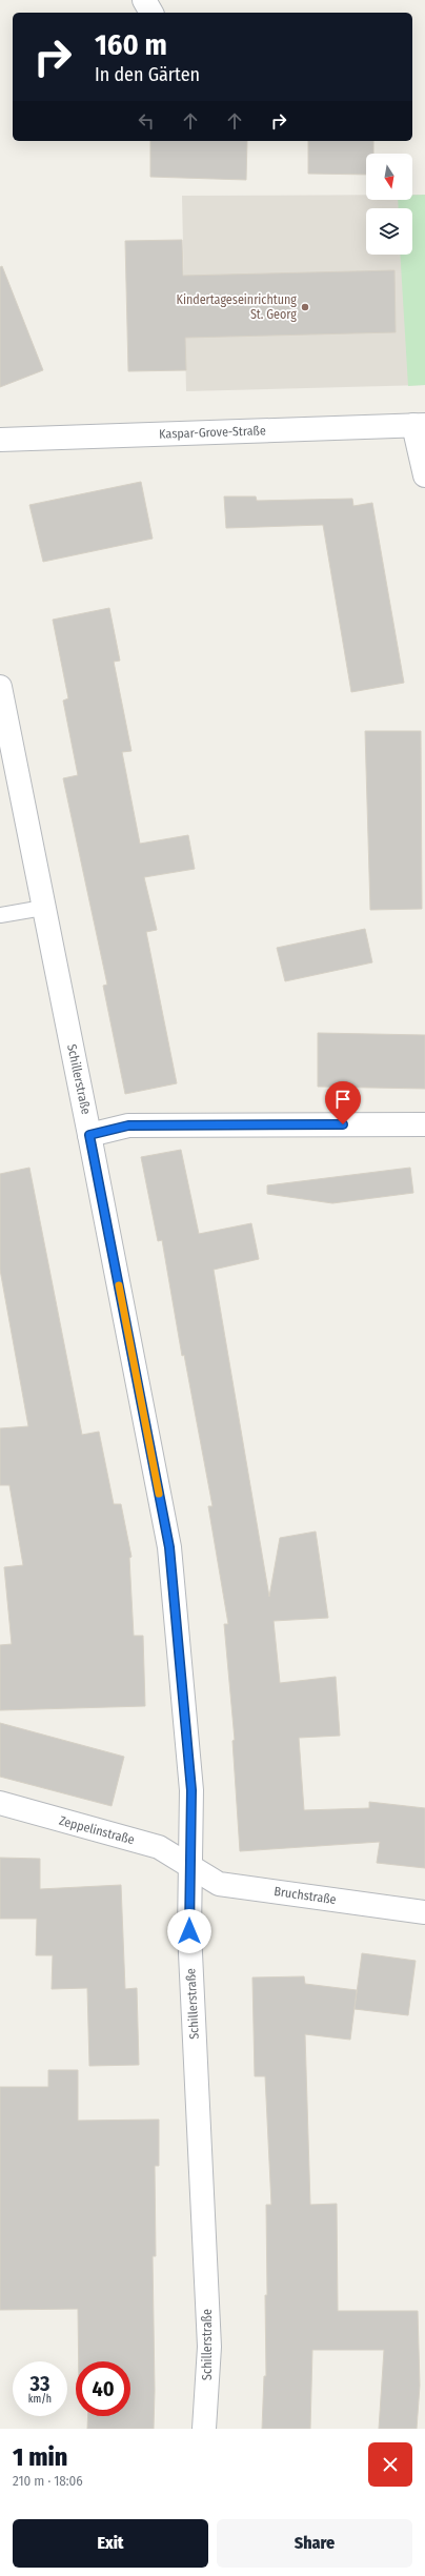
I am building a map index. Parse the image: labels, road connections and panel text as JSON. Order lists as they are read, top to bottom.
{
  "streets": {
    "street": [
      "Kaspar-Grove-Straße",
      "Schillerstraße",
      "Zeppelinstraße",
      "Bruchstraße"
    ]
  },
  "crossings": [
    ["Schillerstraße", "Zeppelinstraße"],
    ["Schillerstraße", "Bruchstraße"],
    ["Zeppelinstraße", "Bruchstraße"]
  ],
  "places": ["Kindertageseinrichtung St. Georg"],
  "north": "bottom",
  "page": {
    "turn": ["160 m", "In den Gärten"],
    "speed": "33 km/h",
    "limit": "40",
    "heading": ["1 min", "210 m · 18:06"],
    "buttons": ["Exit", "Share"]
  }
}
